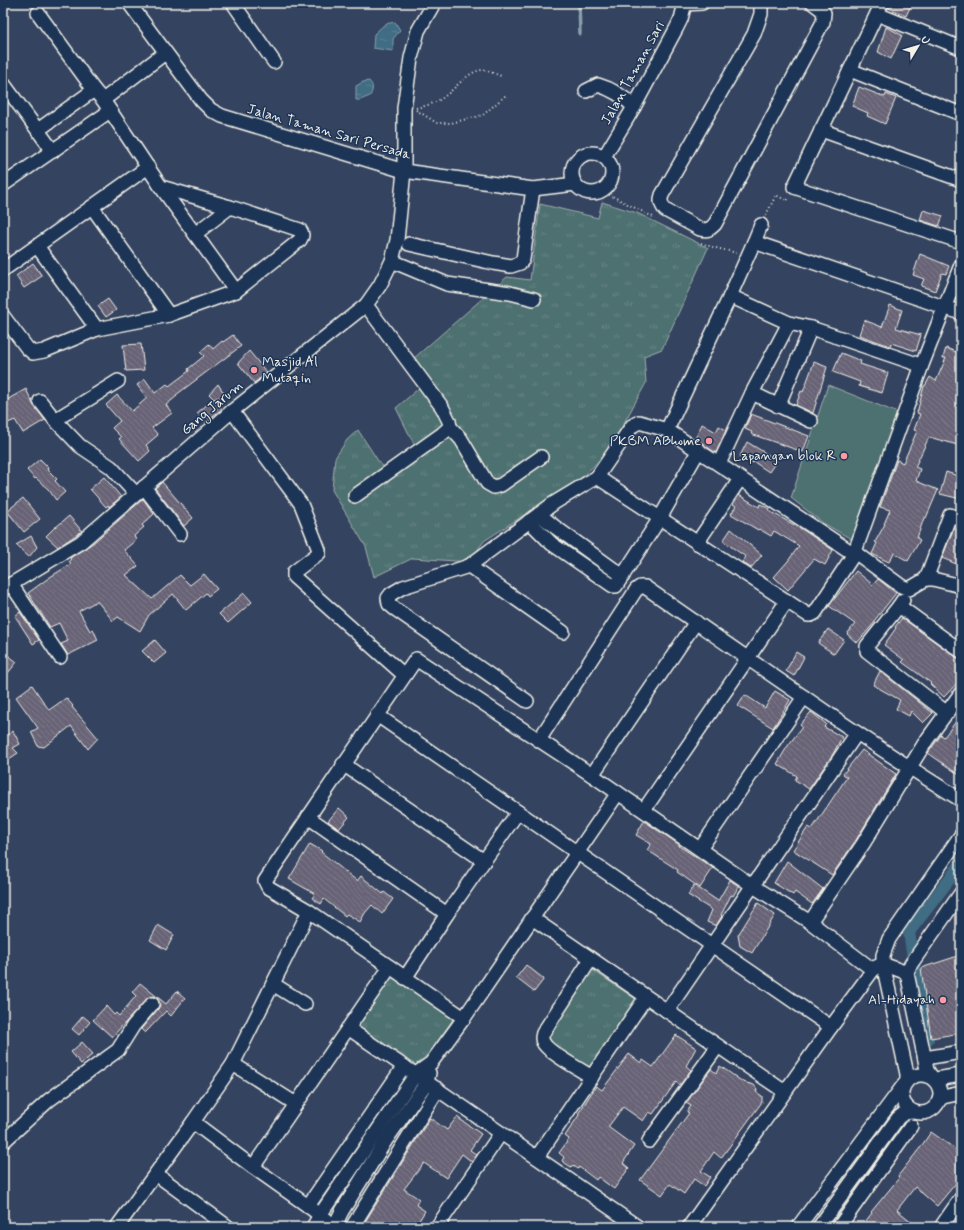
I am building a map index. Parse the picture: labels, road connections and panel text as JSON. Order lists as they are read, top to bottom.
{
  "streets": {
    "street": ["Jalan Taman Sari", "Jalan Taman Sari Persada", "Gang Jarum"]
  },
  "crossings": [
    ["Jalan Taman Sari", "Jalan Taman Sari Persada"],
    ["Jalan Taman Sari Persada", "Gang Jarum"]
  ],
  "places": [
    "Masjid Al Mutaqin",
    "PKBM ABhome",
    "Lapangan blok R",
    "Al-Hidayah"
  ],
  "north": "top right"
}
